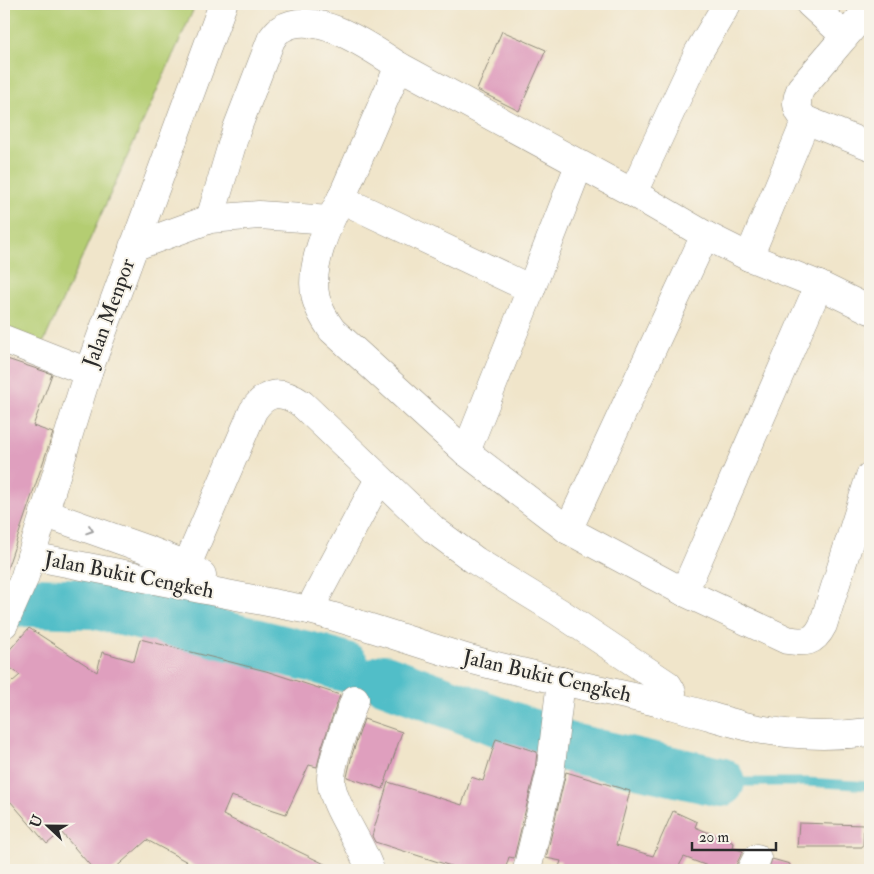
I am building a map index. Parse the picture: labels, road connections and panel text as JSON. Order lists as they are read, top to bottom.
{
  "streets": {
    "street": ["Jalan Menpor", "Jalan Bukit Cengkeh"]
  },
  "crossings": [
    ["Jalan Menpor", "Jalan Bukit Cengkeh"]
  ],
  "scale_bar": "20 m",
  "north": "left"
}
